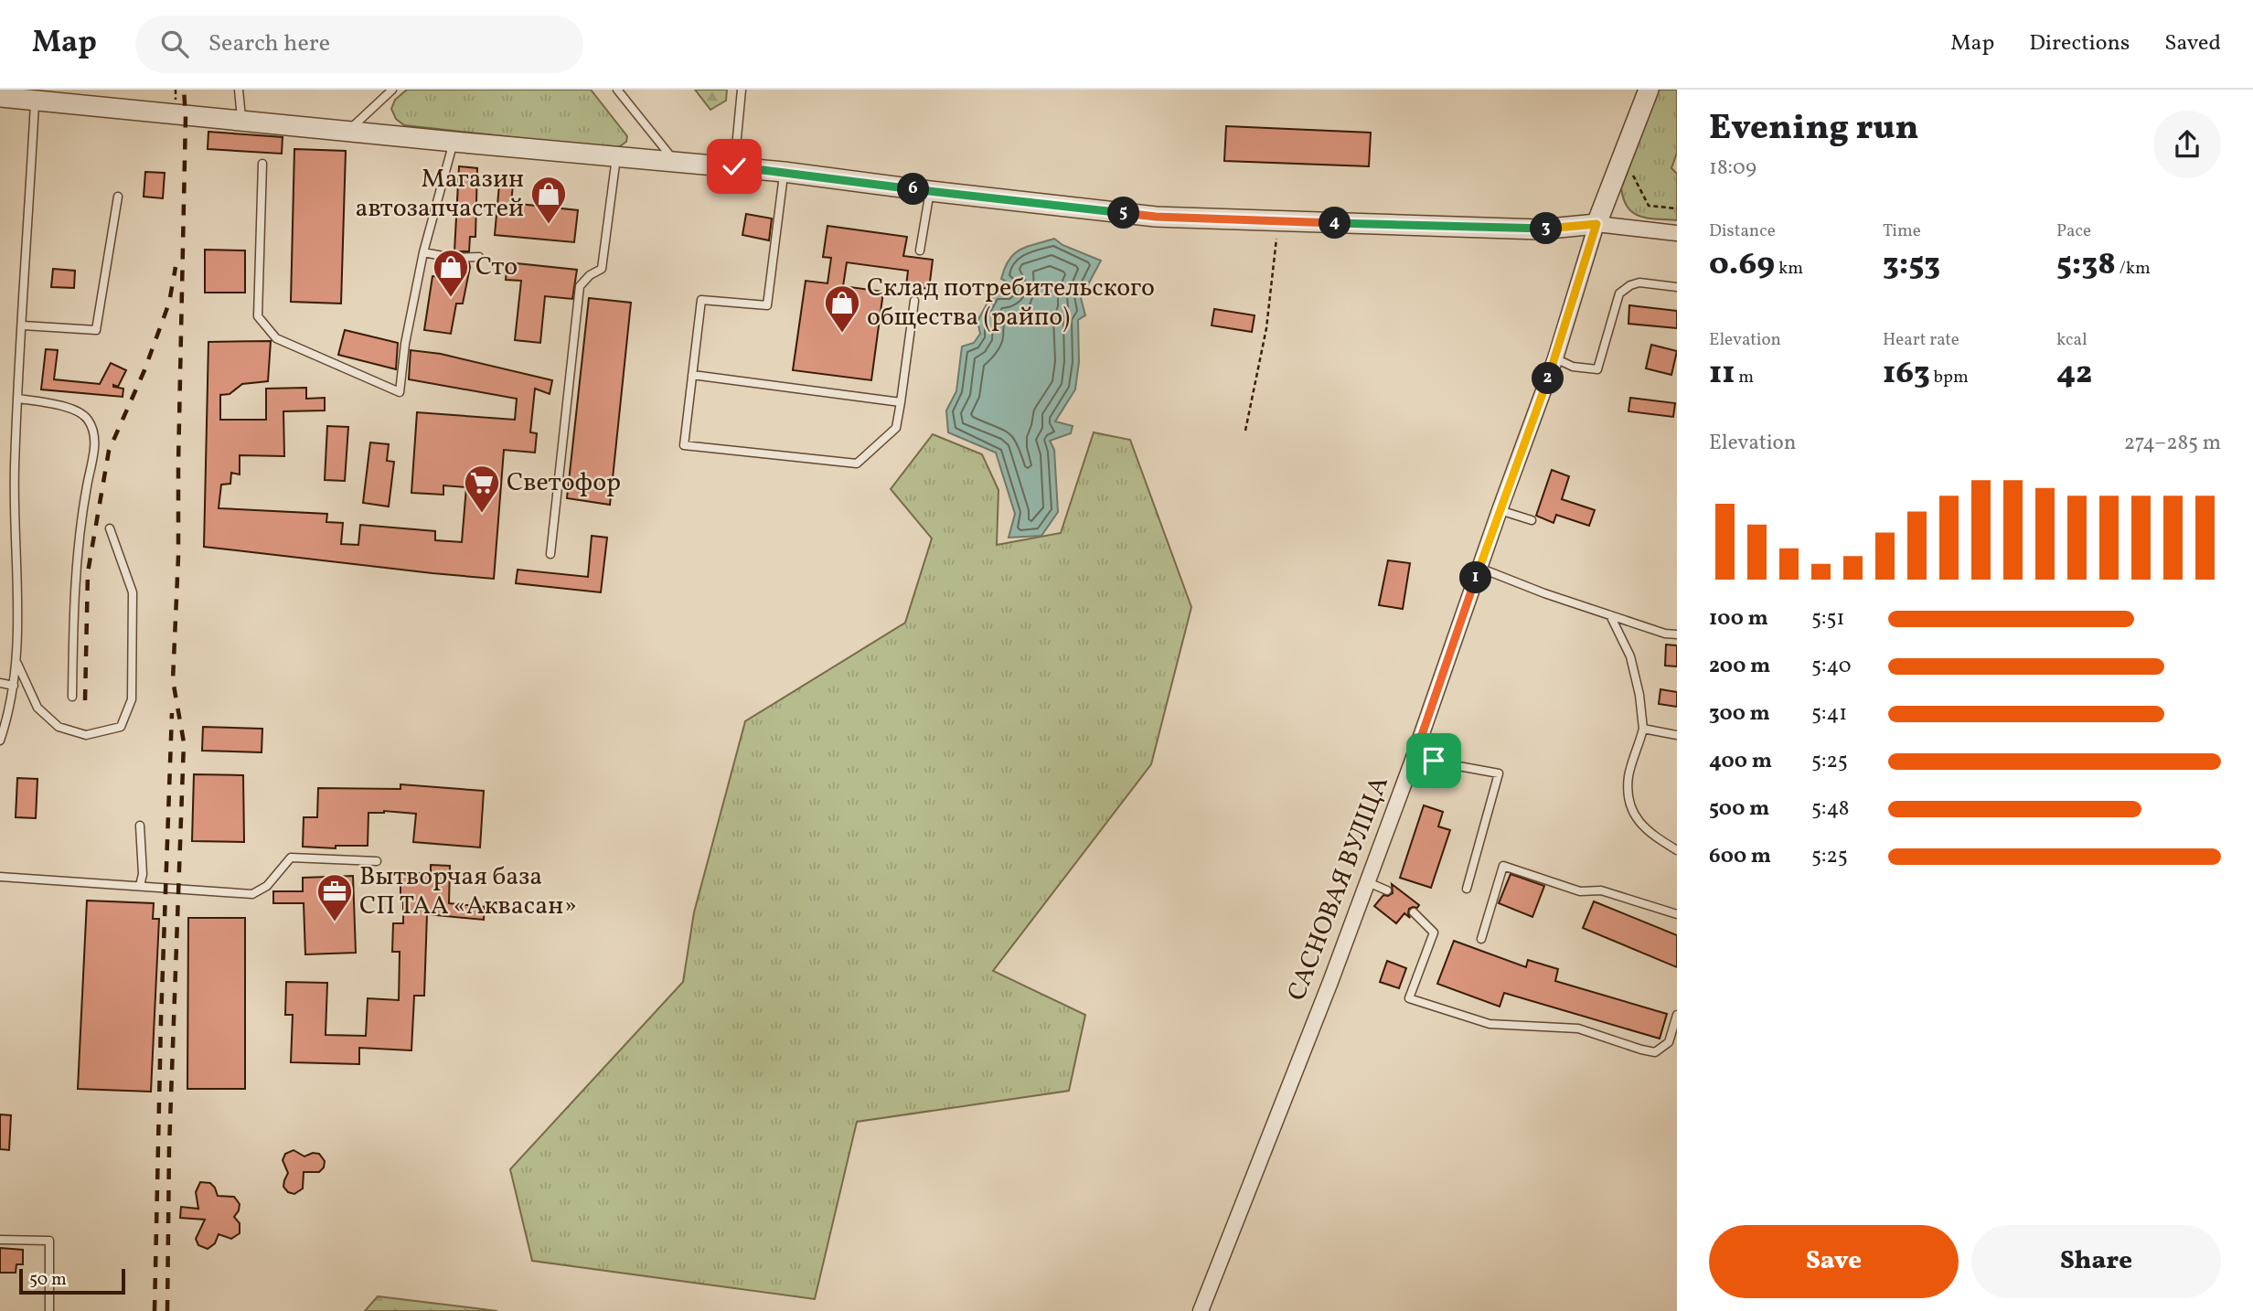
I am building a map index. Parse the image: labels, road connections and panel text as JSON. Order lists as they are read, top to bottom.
{
  "streets": {
    "street": ["САСНОВАЯ ВУЛІЦА"]
  },
  "places": {
    "shop": ["Магазин автозапчастей", "Сто", "Склад потребительского общества (райпо)"],
    "supermarket": ["Светофор"],
    "office": ["Вытворчая база СП ТАА «Аквасан»"]
  },
  "scale_bar": "50 m",
  "page": {
    "header": "Map",
    "search": "Search here",
    "nav": ["Map", "Directions", "Saved"],
    "heading": ["Evening run", "18:09"],
    "pins": [
      "6",
      "5",
      "4",
      "3",
      "2",
      "1"
    ],
    "stats": [
      ["Distance", "0.69 km"],
      ["Time", "3:53"],
      ["Pace", "5:38 /km"],
      ["Elevation", "11 m"],
      ["Heart rate", "163 bpm"],
      ["kcal", "42"]
    ],
    "chart": ["Elevation", "274–285 m"],
    "list": [
      {
        "name": "100 m",
        "note": "5:51"
      },
      {
        "name": "200 m",
        "note": "5:40"
      },
      {
        "name": "300 m",
        "note": "5:41"
      },
      {
        "name": "400 m",
        "note": "5:25"
      },
      {
        "name": "500 m",
        "note": "5:48"
      },
      {
        "name": "600 m",
        "note": "5:25"
      }
    ],
    "buttons": ["Save", "Share"],
    "scale": "50 m"
  }
}
